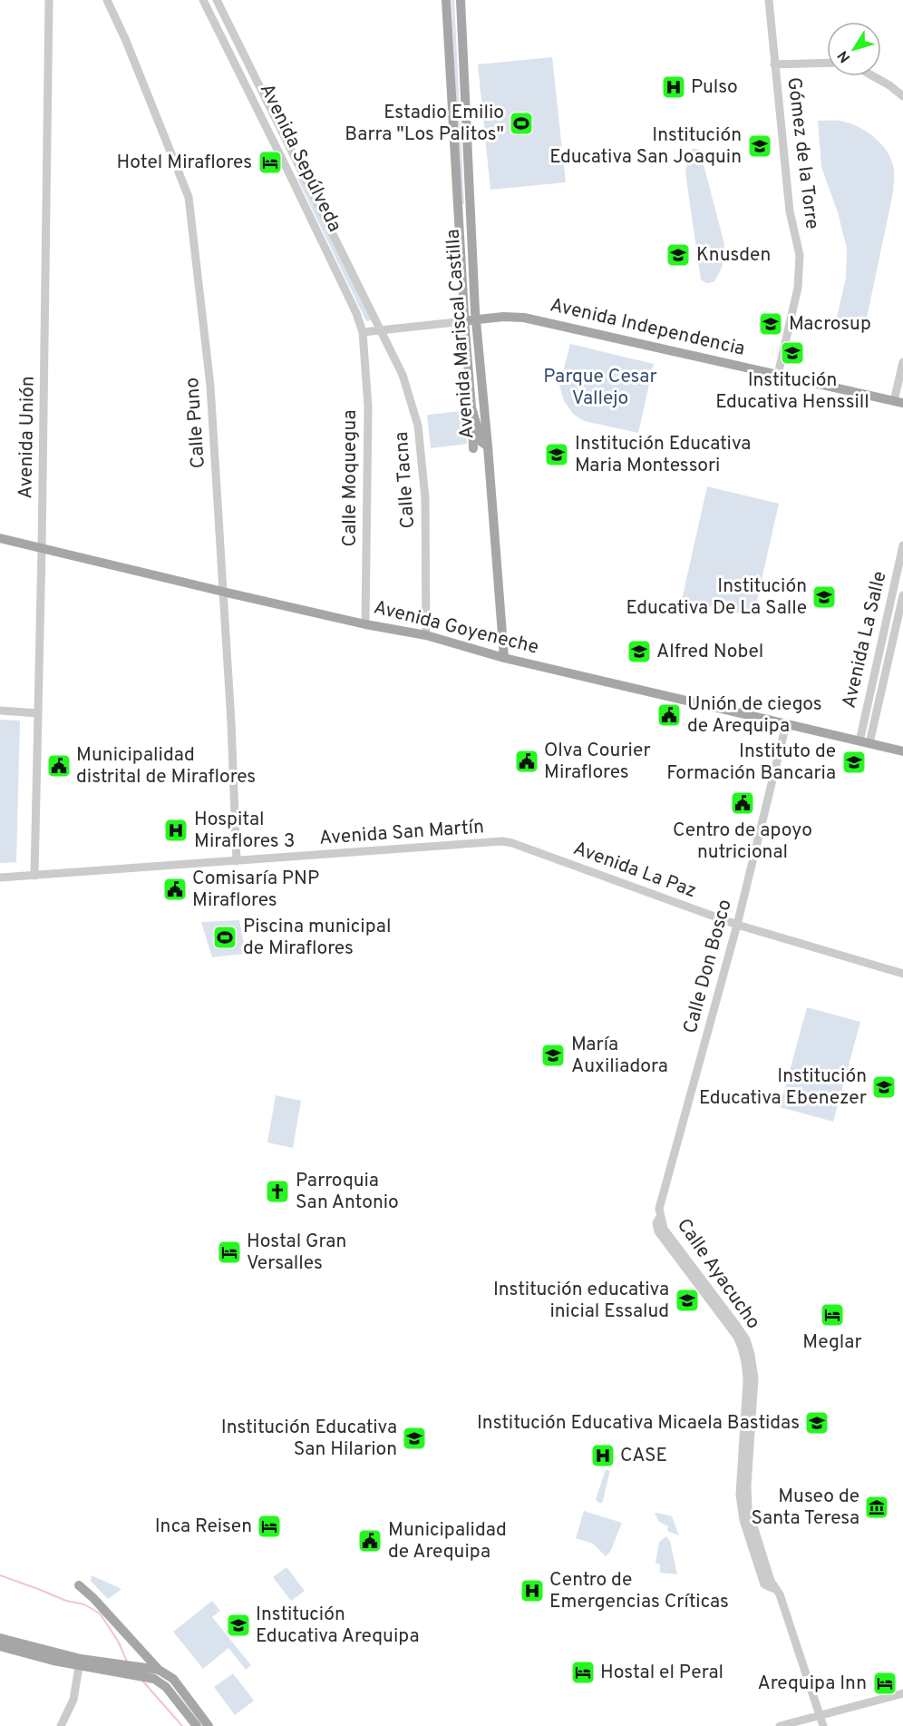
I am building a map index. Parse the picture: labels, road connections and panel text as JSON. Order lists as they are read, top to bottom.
{
  "streets": {
    "main road": ["Avenida Independencia", "Avenida Mariscal Castilla", "Avenida Goyeneche"],
    "street": [
      "Gómez de la Torre",
      "Avenida Sepúlveda",
      "Calle Puno",
      "Avenida Unión",
      "Calle Moquegua",
      "Calle Tacna",
      "Avenida La Salle",
      "Avenida San Martín",
      "Avenida La Paz",
      "Calle Don Bosco",
      "Calle Ayacucho"
    ]
  },
  "crossings": [
    ["Gómez de la Torre", "Avenida Independencia"],
    ["Avenida Sepúlveda", "Avenida Independencia"],
    ["Avenida Sepúlveda", "Calle Moquegua"],
    ["Avenida Sepúlveda", "Calle Tacna"],
    ["Avenida Independencia", "Avenida Mariscal Castilla"],
    ["Avenida Independencia", "Calle Moquegua"],
    ["Avenida Independencia", "Calle Tacna"],
    ["Calle Puno", "Avenida Goyeneche"],
    ["Calle Puno", "Avenida San Martín"],
    ["Avenida Unión", "Avenida Goyeneche"],
    ["Avenida Unión", "Avenida San Martín"],
    ["Calle Moquegua", "Avenida Goyeneche"],
    ["Calle Tacna", "Avenida Goyeneche"],
    ["Avenida Goyeneche", "Avenida La Salle"],
    ["Avenida Goyeneche", "Calle Don Bosco"],
    ["Avenida San Martín", "Avenida La Paz"],
    ["Avenida La Paz", "Calle Don Bosco"],
    ["Calle Don Bosco", "Calle Ayacucho"]
  ],
  "parks": ["Parque Cesar Vallejo"],
  "places": {
    "hospital": [
      "Pulso",
      "Hospital Miraflores 3",
      "CASE",
      "Centro de Emergencias Críticas"
    ],
    "sports": ["Estadio Emilio Barra \"Los Palitos\"", "Piscina municipal de Miraflores"],
    "school or university": [
      "Institución Educativa San Joaquin",
      "Knusden",
      "Macrosup",
      "Institución Educativa Henssill",
      "Institución Educativa Maria Montessori",
      "Institución Educativa De La Salle",
      "Alfred Nobel",
      "Instituto de Formación Bancaria",
      "María Auxiliadora",
      "Institución Educativa Ebenezer",
      "Institución educativa inicial Essalud",
      "Institución Educativa Micaela Bastidas",
      "Institución Educativa San Hilarion",
      "Institución Educativa Arequipa"
    ],
    "hotel": [
      "Hotel Miraflores",
      "Hostal Gran Versalles",
      "Meglar",
      "Inca Reisen",
      "Hostal el Peral",
      "Arequipa Inn"
    ],
    "public building": [
      "Unión de ciegos de Arequipa",
      "Olva Courier Miraflores",
      "Municipalidad distrital de Miraflores",
      "Centro de apoyo nutricional",
      "Comisaría PNP Miraflores",
      "Municipalidad de Arequipa"
    ],
    "church": ["Parroquia San Antonio"],
    "museum": ["Museo de Santa Teresa"]
  },
  "north": "bottom left"
}
